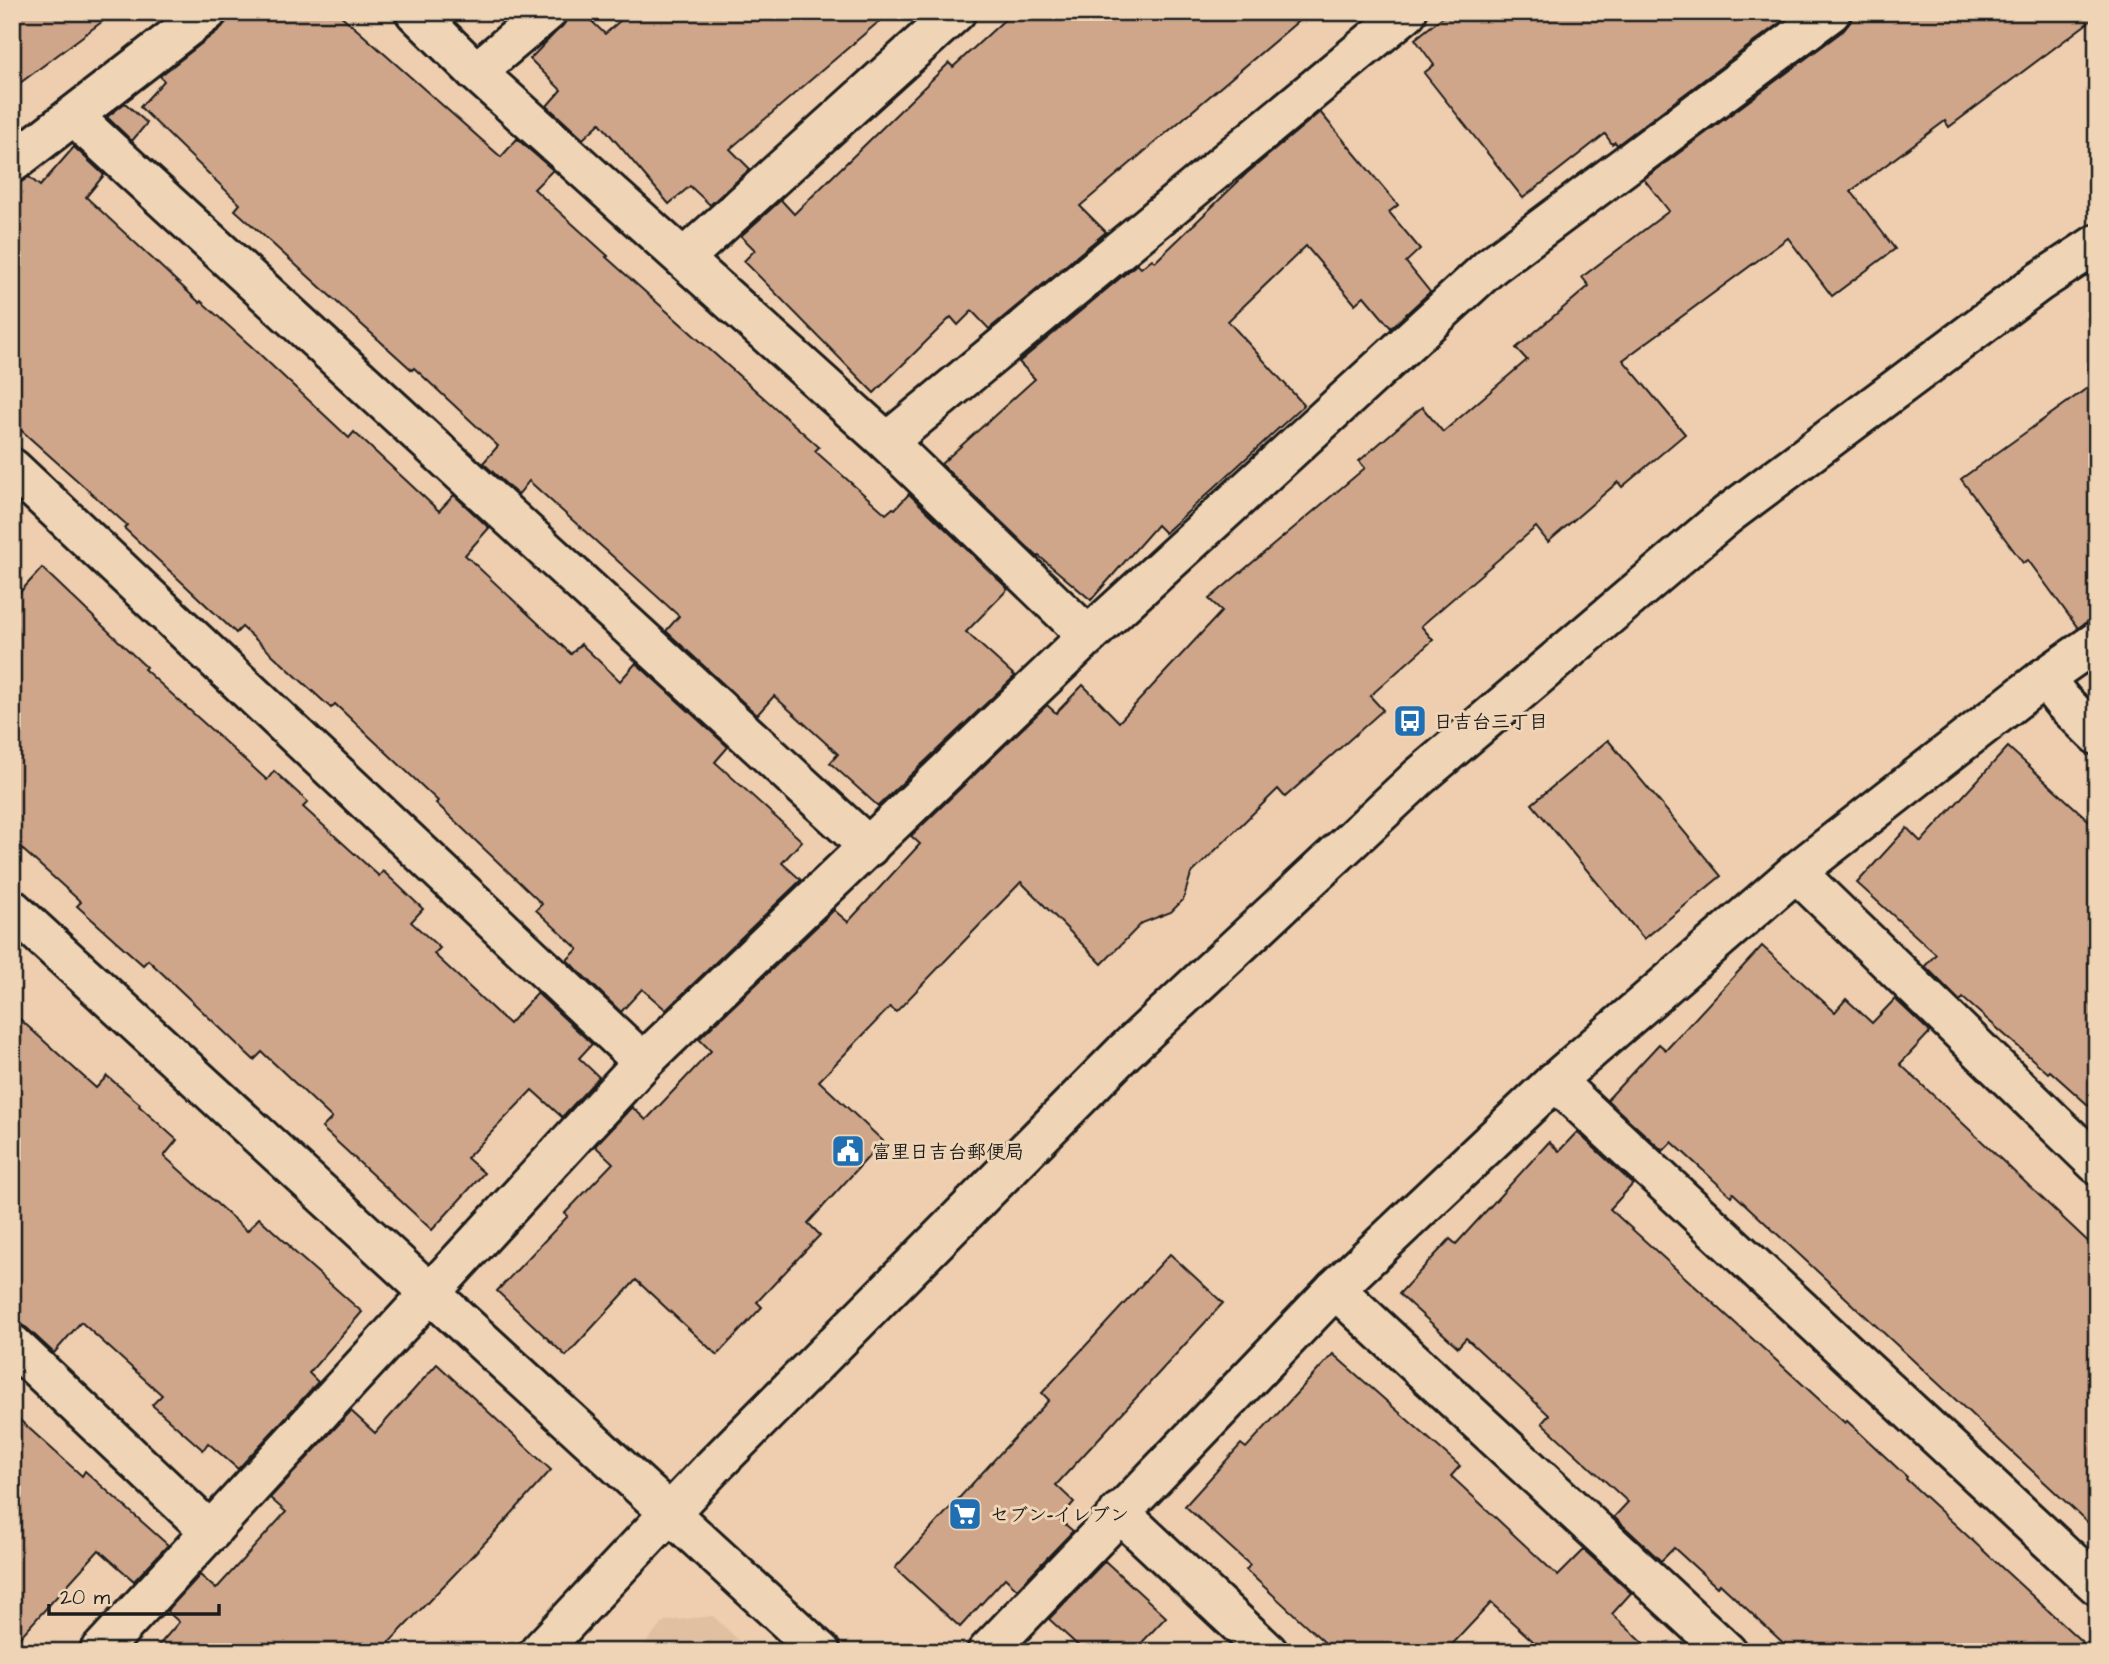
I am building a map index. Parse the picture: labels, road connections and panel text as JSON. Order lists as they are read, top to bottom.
{
  "places": {
    "bus stop": ["日吉台三丁目"],
    "public building": ["富里日吉台郵便局"],
    "supermarket": ["セブン-イレブン"]
  },
  "scale_bar": "20 m"
}
